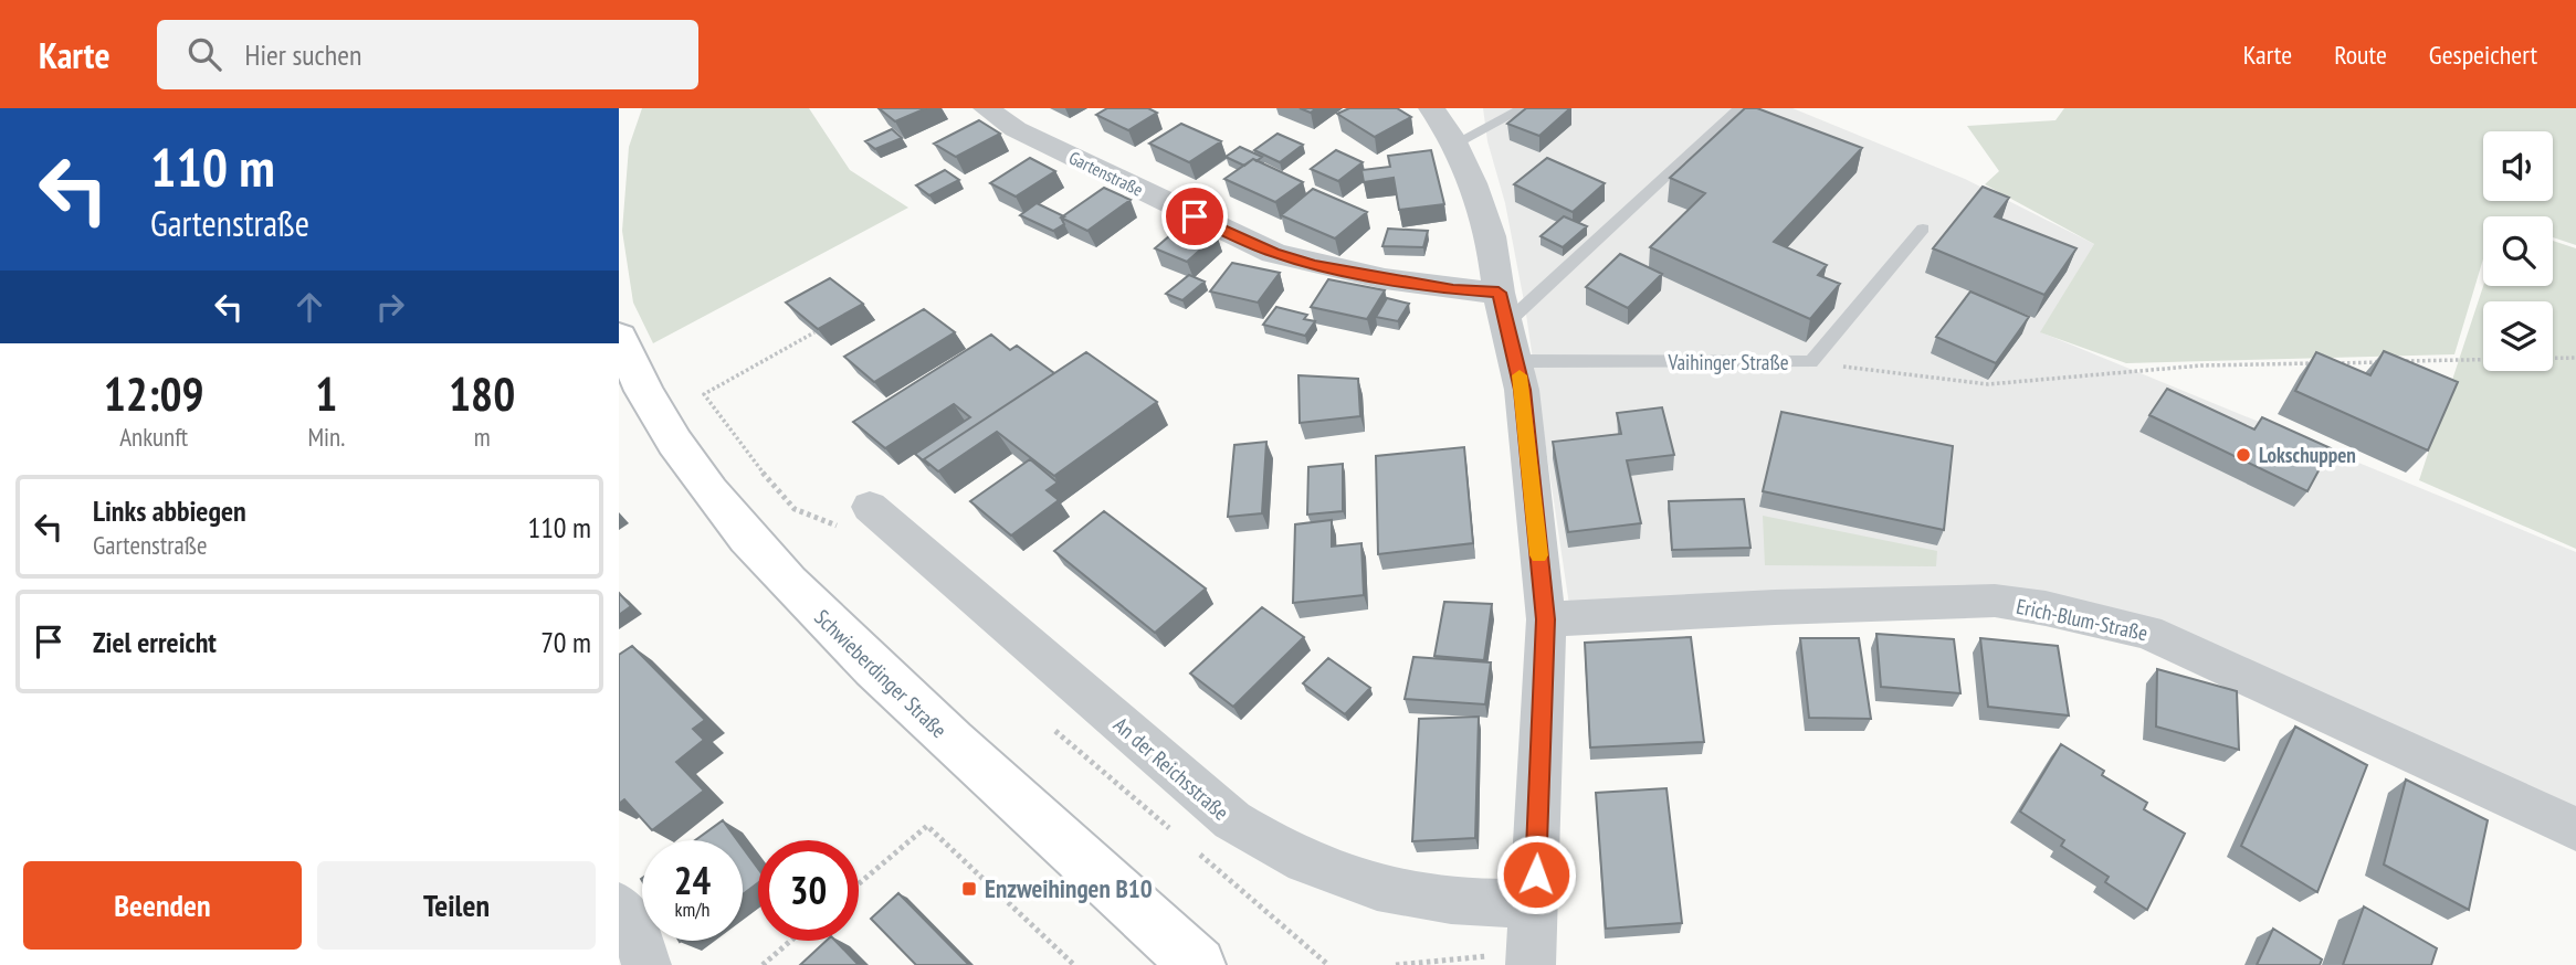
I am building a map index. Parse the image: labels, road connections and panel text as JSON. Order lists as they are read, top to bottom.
{
  "streets": {
    "main road": ["Schwieberdinger Straße"],
    "street": ["Gartenstraße", "Erich-Blum-Straße", "An der Reichsstraße"],
    "lane": ["Vaihinger Straße"]
  },
  "places": {
    "other": ["Lokschuppen"],
    "transit": ["Enzweihingen B10"]
  },
  "page": {
    "header": "Karte",
    "search": "Hier suchen",
    "nav": ["Karte", "Route", "Gespeichert"],
    "turn": ["110 m", "Gartenstraße"],
    "eta": [
      "12:09",
      "Ankunft",
      "1",
      "Min.",
      "180",
      "m"
    ],
    "list": [
      {
        "name": "Links abbiegen",
        "note": "Gartenstraße",
        "value": "110 m"
      },
      {
        "name": "Ziel erreicht",
        "value": "70 m"
      }
    ],
    "speed": "24 km/h",
    "limit": "30",
    "buttons": ["Beenden", "Teilen"]
  }
}
